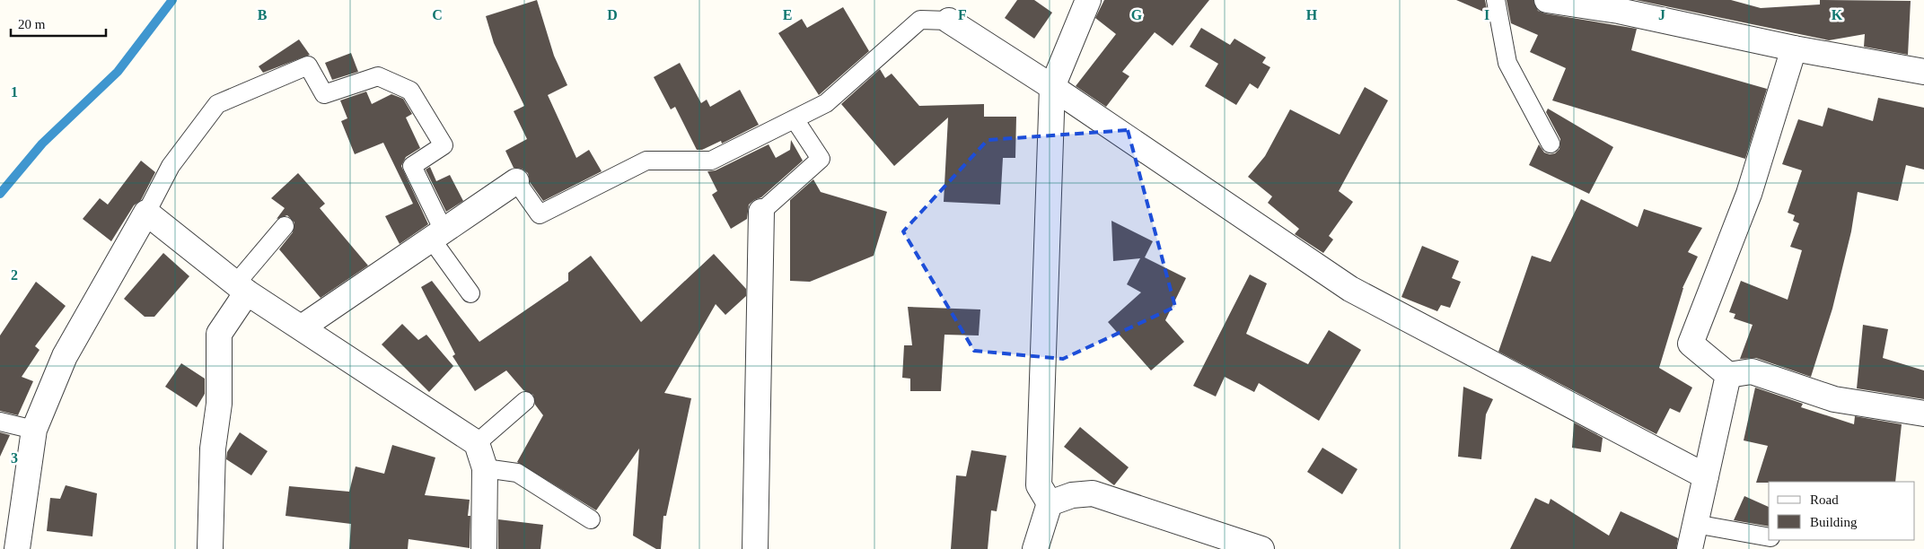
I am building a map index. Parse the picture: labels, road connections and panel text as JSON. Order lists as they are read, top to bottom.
{
  "legend": ["Road", "Building"],
  "scale_bar": "20 m",
  "grid": {
    "columns": [
      "B",
      "C",
      "D",
      "E",
      "F",
      "G",
      "H",
      "I",
      "J",
      "K"
    ],
    "rows": ["1", "2", "3"]
  }
}
